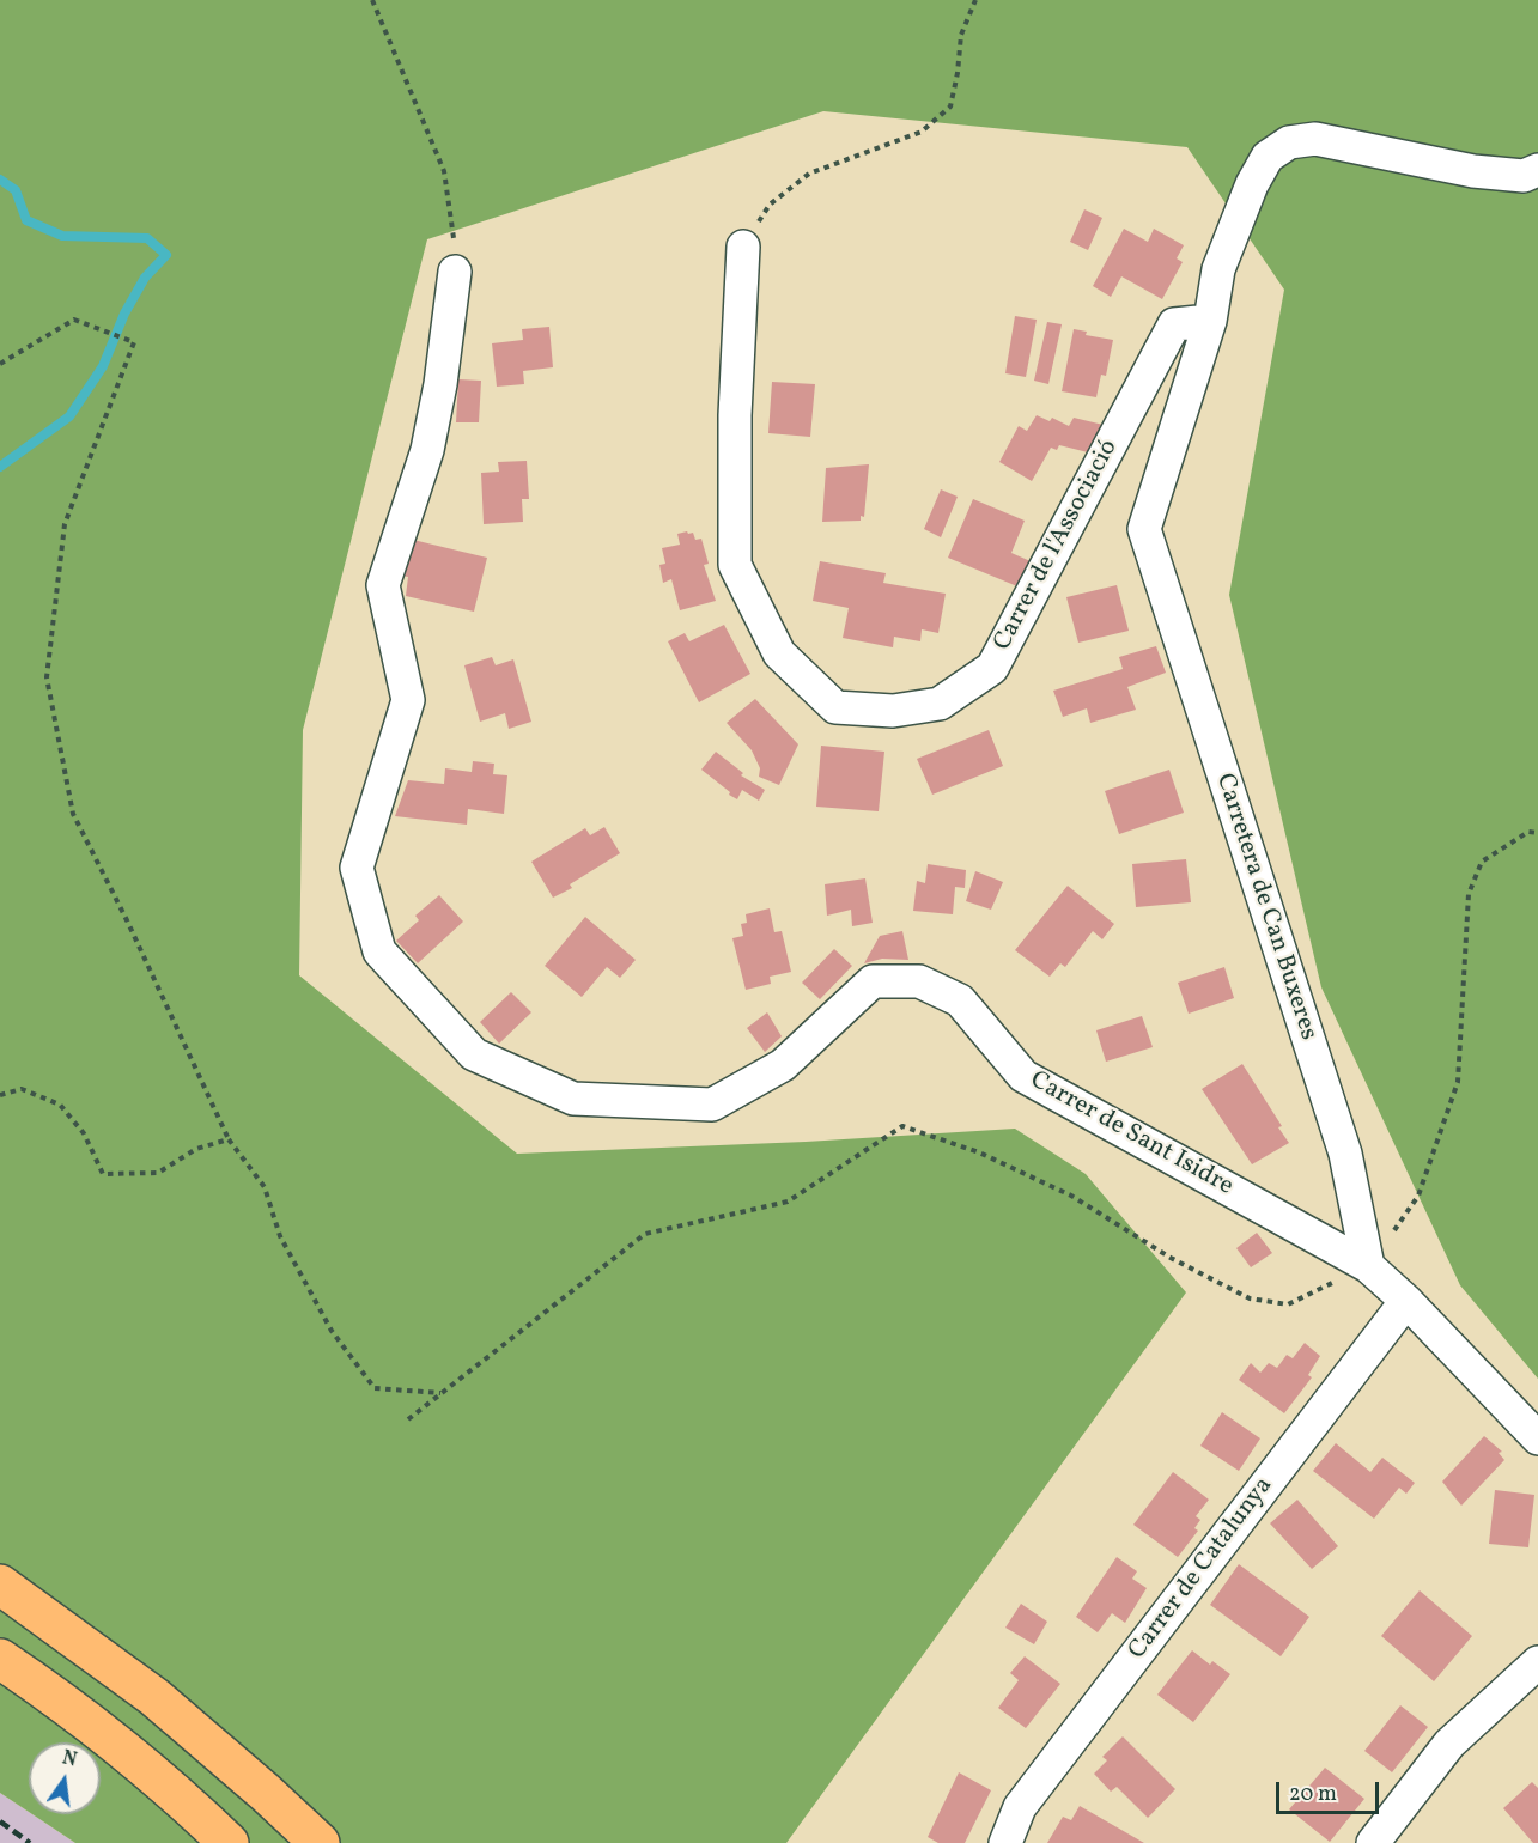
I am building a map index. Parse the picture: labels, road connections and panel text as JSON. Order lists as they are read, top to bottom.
{
  "streets": {
    "street": [
      "Carrer de l'Associació",
      "Carretera de Can Buxeres",
      "Carrer de Sant Isidre",
      "Carrer de Catalunya"
    ]
  },
  "crossings": [
    ["Carrer de l'Associació", "Carretera de Can Buxeres"],
    ["Carretera de Can Buxeres", "Carrer de Sant Isidre"]
  ],
  "scale_bar": "20 m",
  "north": "top"
}
